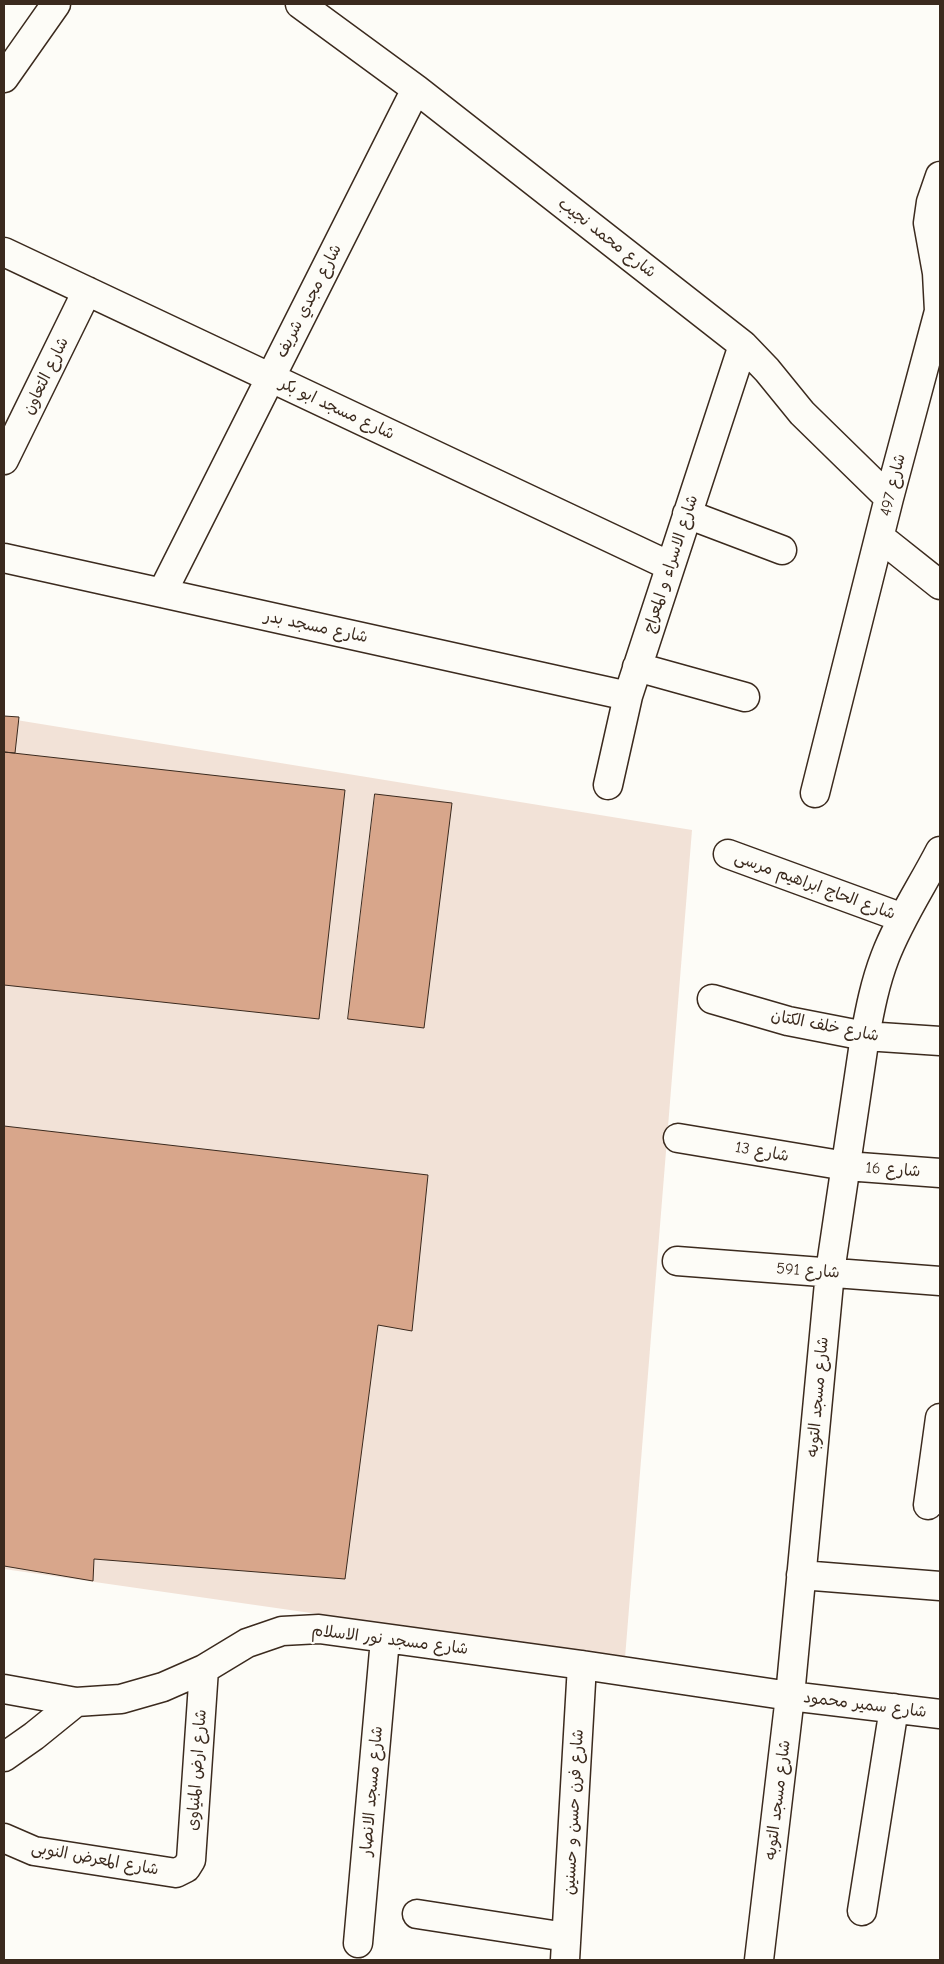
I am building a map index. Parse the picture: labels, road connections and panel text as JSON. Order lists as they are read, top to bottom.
{
  "streets": {
    "street": [
      "شارع محمد نجيب",
      "شارع مجدي شريف",
      "شارع التعاون",
      "شارع مسجد ابو بكر",
      "شارع 497",
      "شارع الاسراء و المعراج",
      "شارع مسجد بدر",
      "شارع الحاج ابراهيم مرسى",
      "شارع خلف الكتان",
      "شارع 13",
      "شارع 16",
      "شارع 591",
      "شارع مسجد التوبه",
      "شارع مسجد نور الاسلام",
      "شارع سمير محمود",
      "شارع ارض المنياوى",
      "شارع مسجد الانصار",
      "شارع فرن حسن و حسنين",
      "شارع المعرض النوبى"
    ]
  },
  "crossings": [
    ["شارع محمد نجيب", "شارع مجدي شريف"],
    ["شارع محمد نجيب", "شارع 497"],
    ["شارع محمد نجيب", "شارع الاسراء و المعراج"],
    ["شارع مجدي شريف", "شارع مسجد ابو بكر"],
    ["شارع مجدي شريف", "شارع مسجد بدر"],
    ["شارع التعاون", "شارع مسجد ابو بكر"],
    ["شارع مسجد ابو بكر", "شارع الاسراء و المعراج"],
    ["شارع الاسراء و المعراج", "شارع مسجد بدر"],
    ["شارع الحاج ابراهيم مرسى", "شارع مسجد التوبه"],
    ["شارع خلف الكتان", "شارع مسجد التوبه"],
    ["شارع 13", "شارع 16"],
    ["شارع 13", "شارع مسجد التوبه"],
    ["شارع 16", "شارع مسجد التوبه"],
    ["شارع 591", "شارع مسجد التوبه"],
    ["شارع مسجد التوبه", "شارع مسجد نور الاسلام"],
    ["شارع مسجد التوبه", "شارع سمير محمود"],
    ["شارع مسجد نور الاسلام", "شارع سمير محمود"],
    ["شارع مسجد نور الاسلام", "شارع ارض المنياوى"],
    ["شارع مسجد نور الاسلام", "شارع مسجد الانصار"],
    ["شارع مسجد نور الاسلام", "شارع فرن حسن و حسنين"],
    ["شارع ارض المنياوى", "شارع المعرض النوبى"]
  ]
}
